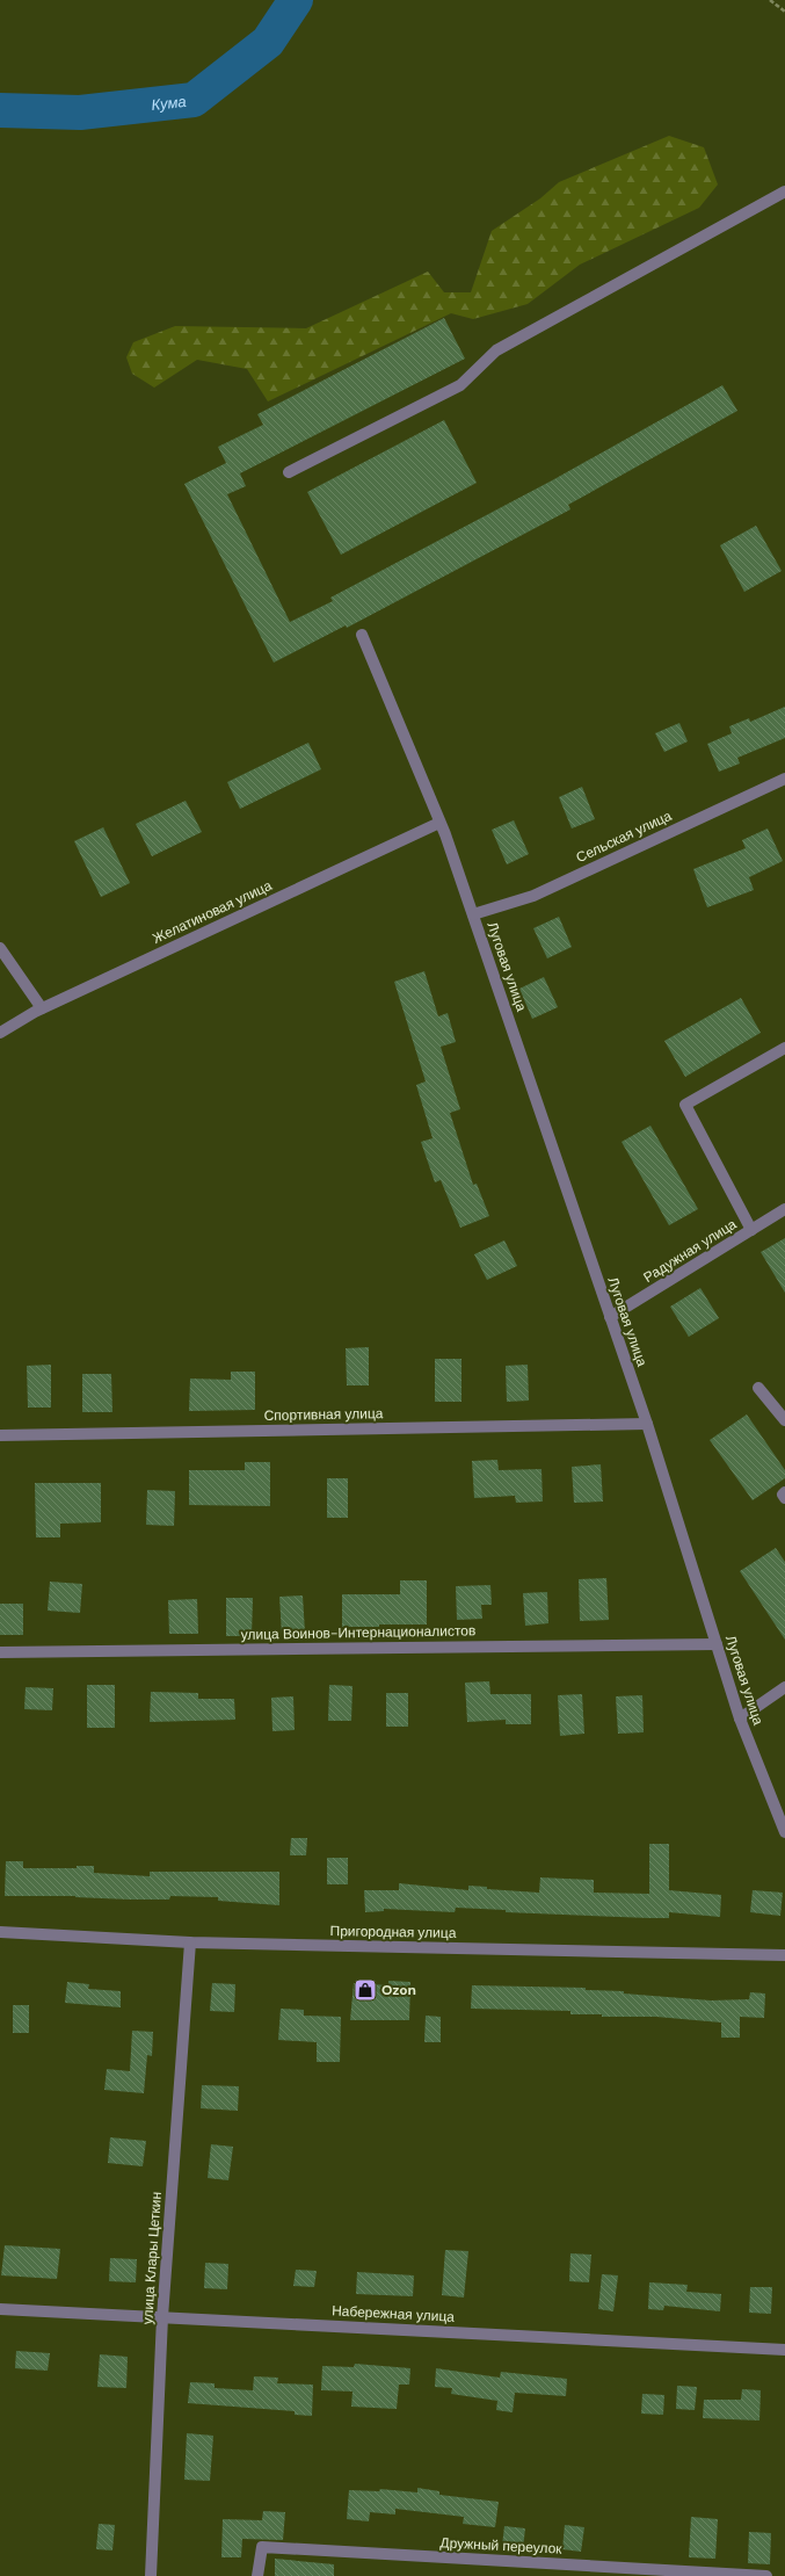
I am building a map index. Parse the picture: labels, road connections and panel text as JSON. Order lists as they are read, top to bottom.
{
  "streets": {
    "street": [
      "Сельская улица",
      "Желатиновая улица",
      "Луговая улица",
      "Радужная улица",
      "Спортивная улица",
      "улица Воинов-Интернационалистов",
      "Пригородная улица",
      "улица Клары Цеткин",
      "Набережная улица",
      "Дружный переулок"
    ]
  },
  "crossings": [
    ["Сельская улица", "Луговая улица"],
    ["Желатиновая улица", "Луговая улица"],
    ["Луговая улица", "Радужная улица"],
    ["Луговая улица", "Спортивная улица"],
    ["Луговая улица", "улица Воинов-Интернационалистов"],
    ["Пригородная улица", "улица Клары Цеткин"],
    ["улица Клары Цеткин", "Набережная улица"]
  ],
  "water": ["Кума"],
  "places": {
    "shop": ["Ozon"]
  }
}
